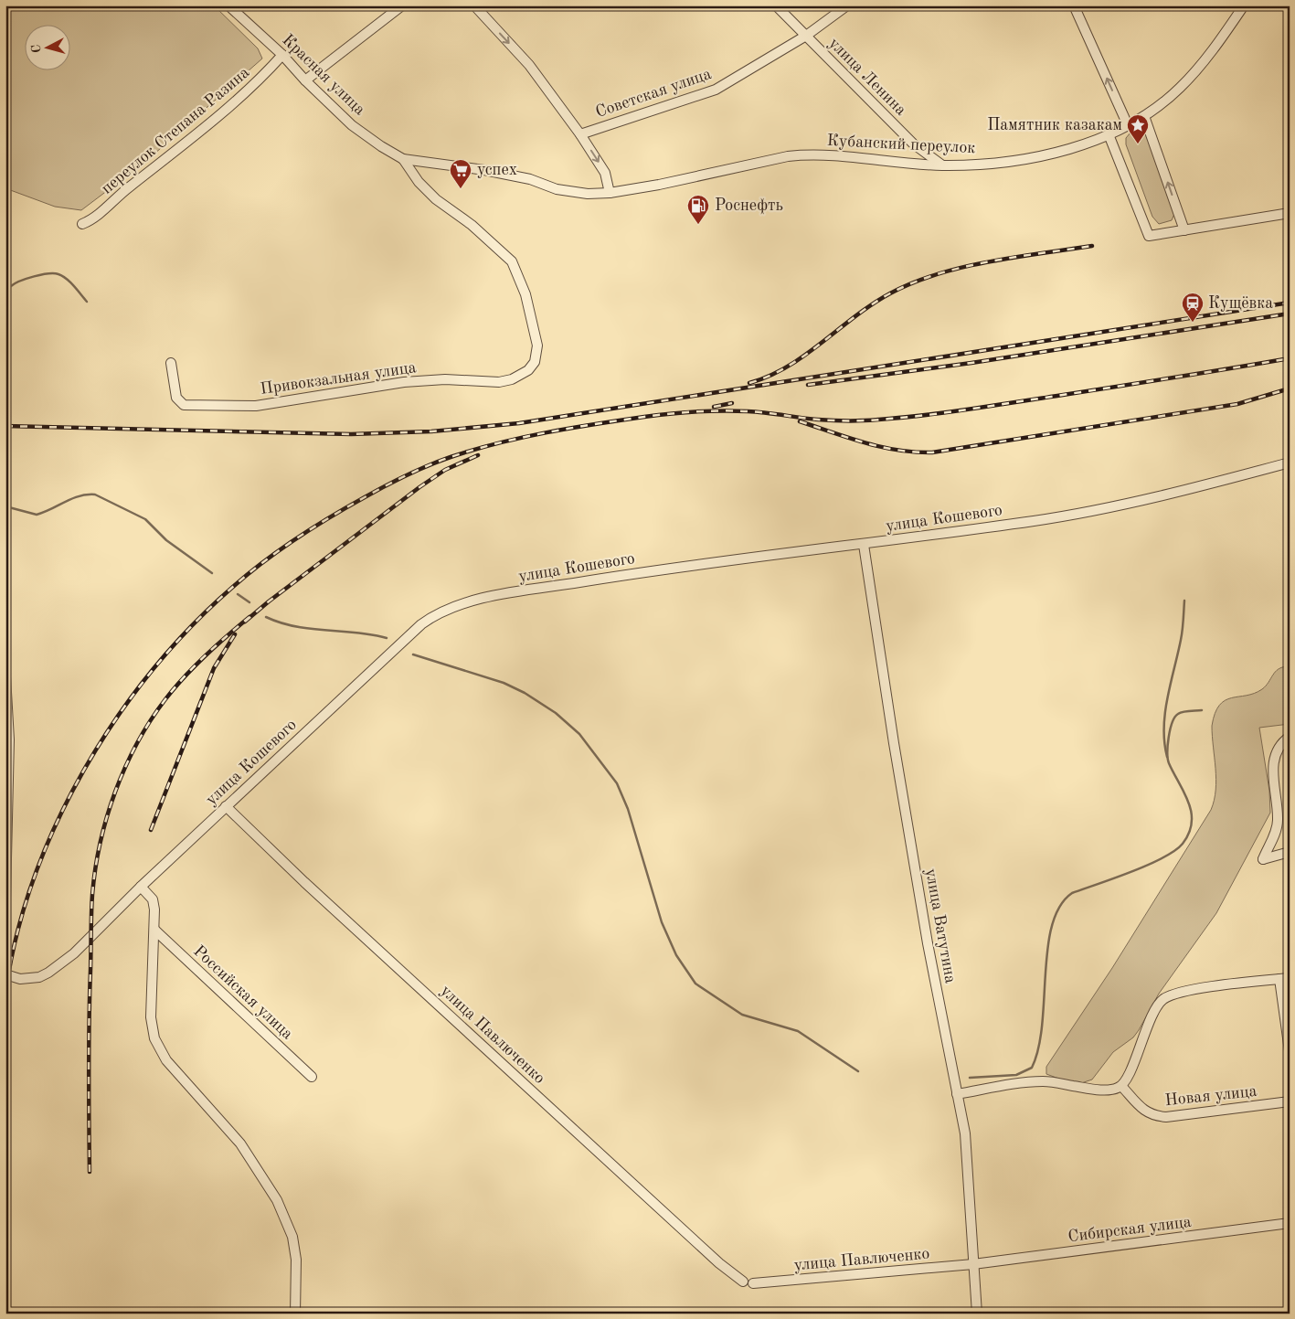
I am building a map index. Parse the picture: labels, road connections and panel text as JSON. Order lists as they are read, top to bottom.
{
  "streets": {
    "street": [
      "Красная улица",
      "улица Ленина",
      "Советская улица",
      "переулок Степана Разина",
      "Кубанский переулок",
      "Привокзальная улица",
      "улица Кошевого",
      "улица Ватутина",
      "Российская улица",
      "улица Павлюченко",
      "Новая улица",
      "Сибирская улица"
    ]
  },
  "crossings": [
    ["Красная улица", "переулок Степана Разина"],
    ["Красная улица", "Кубанский переулок"],
    ["Красная улица", "Привокзальная улица"],
    ["улица Ленина", "Советская улица"],
    ["улица Ленина", "Кубанский переулок"],
    ["Советская улица", "Кубанский переулок"],
    ["улица Кошевого", "улица Ватутина"],
    ["улица Кошевого", "улица Павлюченко"],
    ["улица Ватутина", "улица Павлюченко"],
    ["улица Ватутина", "Сибирская улица"],
    ["улица Павлюченко", "Сибирская улица"]
  ],
  "one_way": ["Советская улица"],
  "places": {
    "place": ["Памятник казакам"],
    "supermarket": ["успех"],
    "fuel station": ["Роснефть"],
    "station": ["Кущёвка"]
  },
  "north": "left"
}
